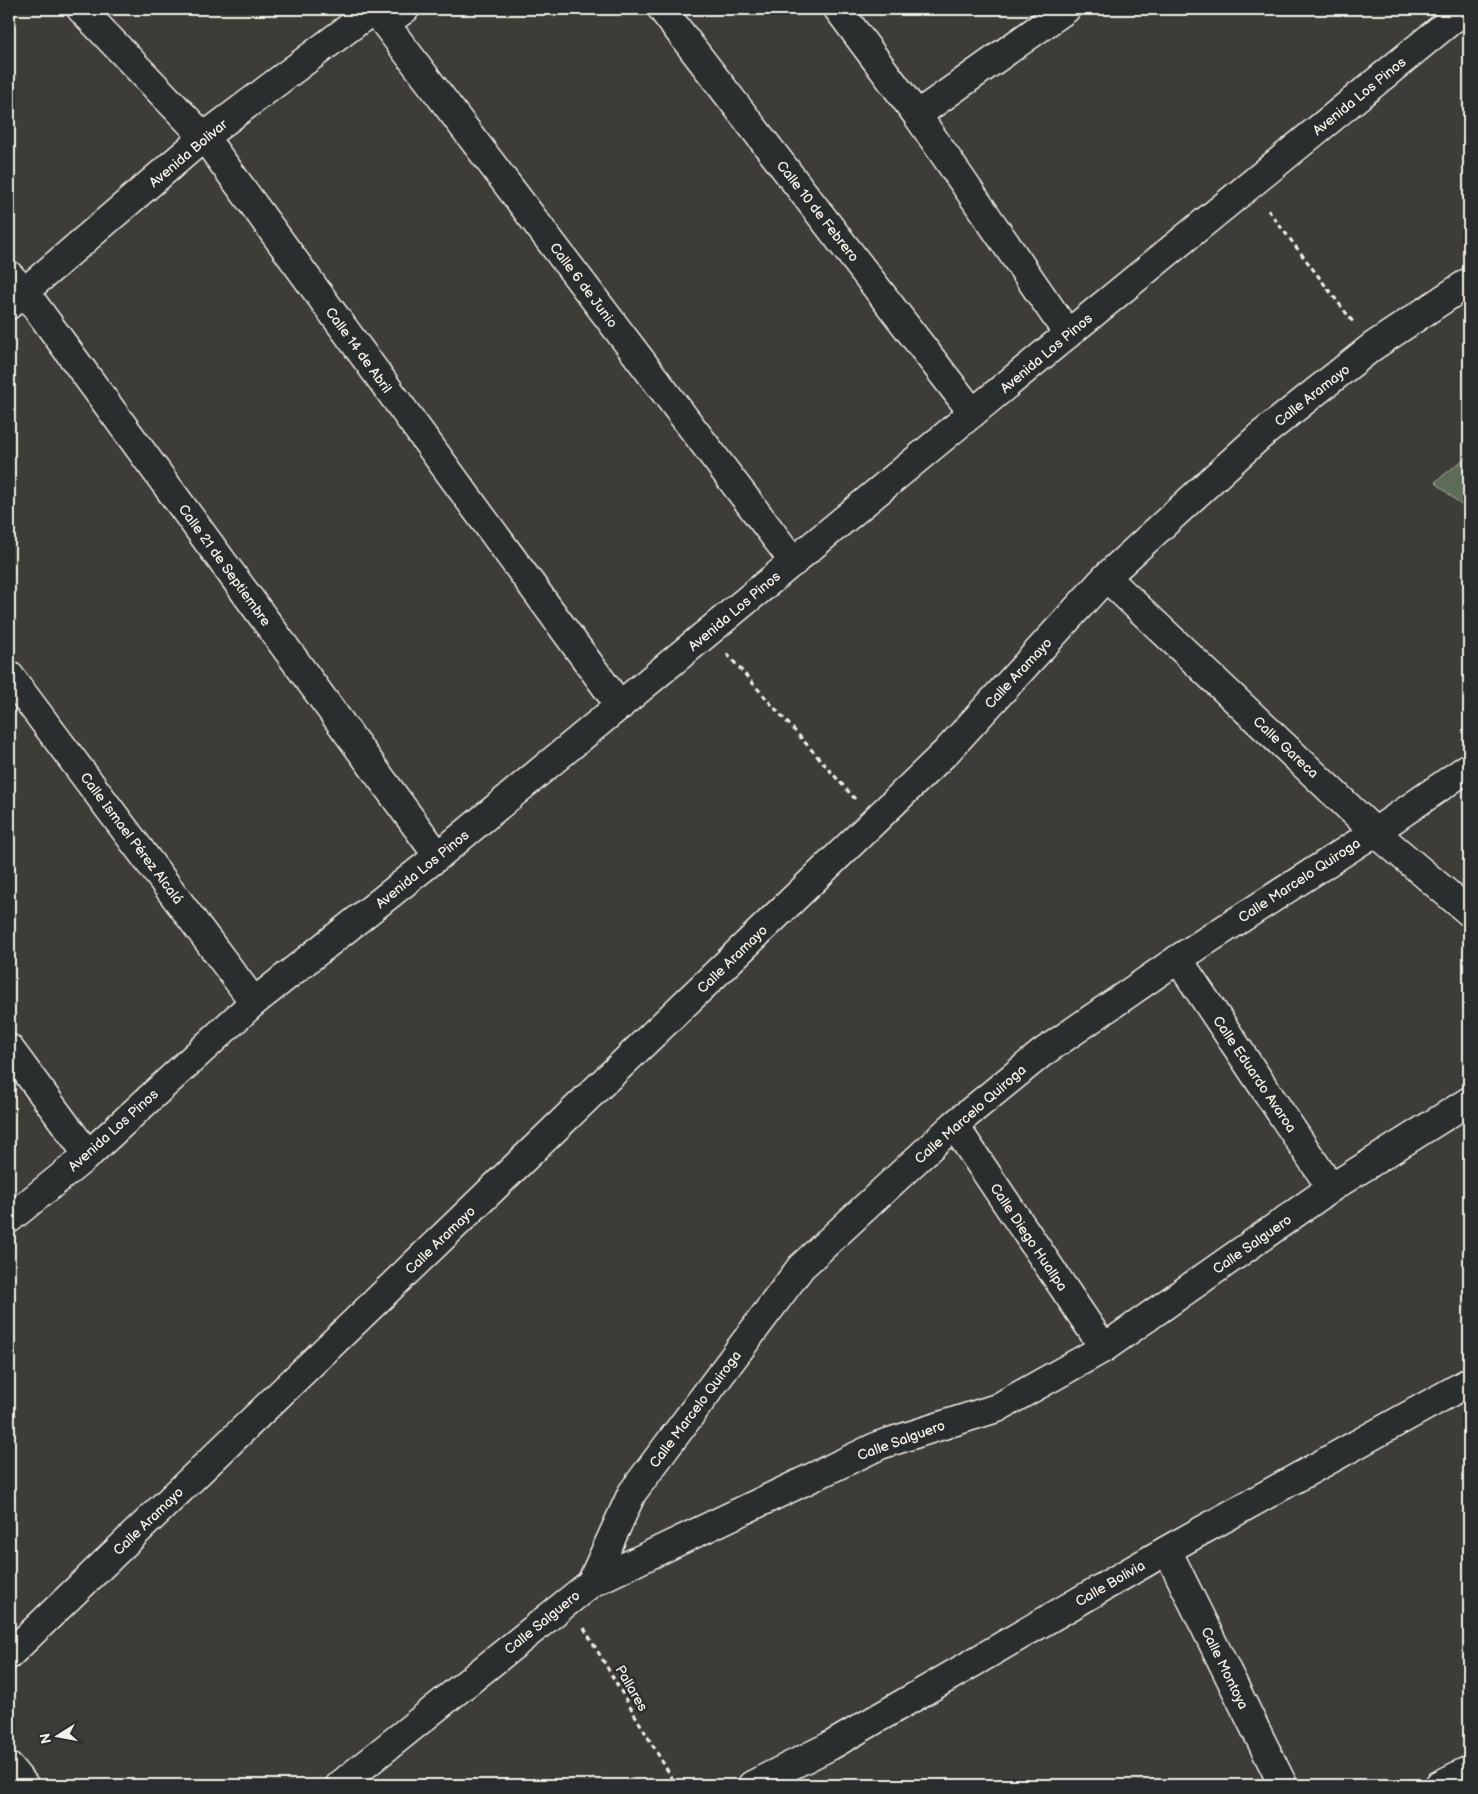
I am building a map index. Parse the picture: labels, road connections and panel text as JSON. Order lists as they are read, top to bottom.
{
  "streets": {
    "street": [
      "Avenida Los Pinos",
      "Avenida Bolivar",
      "Calle 10 de Febrero",
      "Calle 6 de Junio",
      "Calle 14 de Abril",
      "Calle Aramayo",
      "Calle 21 de Septiembre",
      "Calle Gareca",
      "Calle Ismael Pérez Alcalá",
      "Calle Marcelo Quiroga",
      "Calle Eduardo Avaroa",
      "Calle Diego Huallpa",
      "Calle Salguero",
      "Calle Bolivia",
      "Calle Montoya"
    ],
    "path": ["Pallares"]
  },
  "crossings": [
    ["Avenida Los Pinos", "Calle 10 de Febrero"],
    ["Avenida Los Pinos", "Calle 6 de Junio"],
    ["Avenida Los Pinos", "Calle 14 de Abril"],
    ["Avenida Los Pinos", "Calle 21 de Septiembre"],
    ["Avenida Los Pinos", "Calle Ismael Pérez Alcalá"],
    ["Avenida Bolivar", "Calle 6 de Junio"],
    ["Avenida Bolivar", "Calle 14 de Abril"],
    ["Avenida Bolivar", "Calle 21 de Septiembre"],
    ["Calle Aramayo", "Calle Gareca"],
    ["Calle Gareca", "Calle Marcelo Quiroga"],
    ["Calle Marcelo Quiroga", "Calle Eduardo Avaroa"],
    ["Calle Marcelo Quiroga", "Calle Diego Huallpa"],
    ["Calle Marcelo Quiroga", "Calle Salguero"],
    ["Calle Eduardo Avaroa", "Calle Salguero"],
    ["Calle Diego Huallpa", "Calle Salguero"],
    ["Calle Salguero", "Pallares"],
    ["Calle Bolivia", "Calle Montoya"]
  ],
  "north": "left"
}
